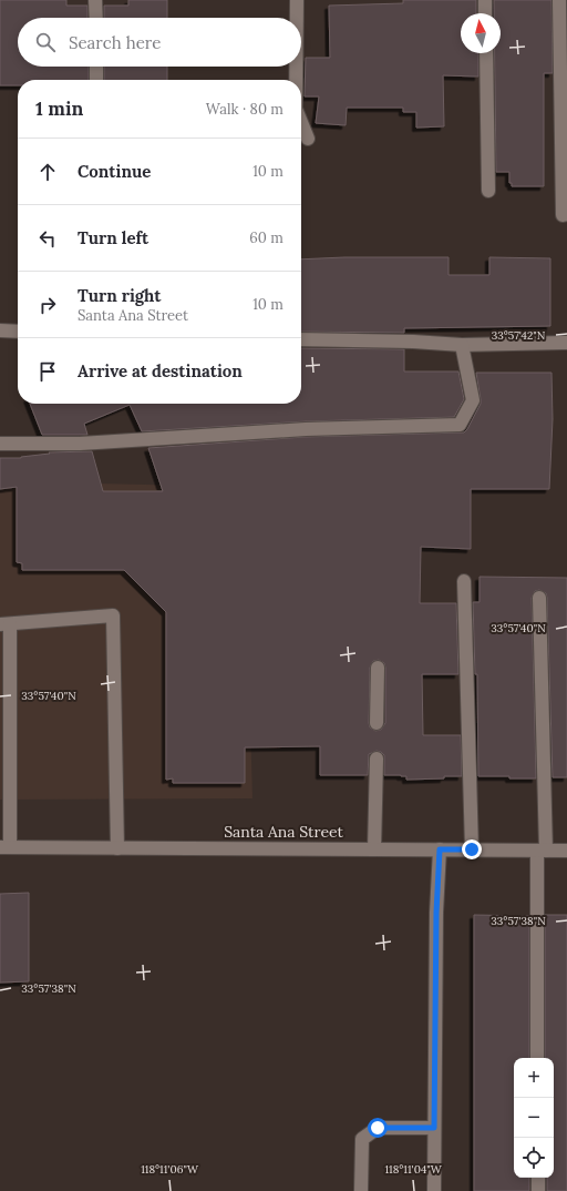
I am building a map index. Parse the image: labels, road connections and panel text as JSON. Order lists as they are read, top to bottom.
{
  "streets": {
    "street": ["Santa Ana Street"]
  },
  "north": "top",
  "page": {
    "search": "Search here",
    "heading": ["1 min", "Walk · 80 m"],
    "list": [
      ["Continue", "10 m"],
      ["Turn left", "60 m"],
      ["Turn right", "Santa Ana Street", "10 m"],
      "Arrive at destination"
    ],
    "map_buttons": ["+", "−"]
  },
  "coordinates": [
    "33°57'42\"N",
    "33°57'40\"N",
    "33°57'38\"N",
    "118°11'06\"W",
    "118°11'04\"W"
  ]
}
